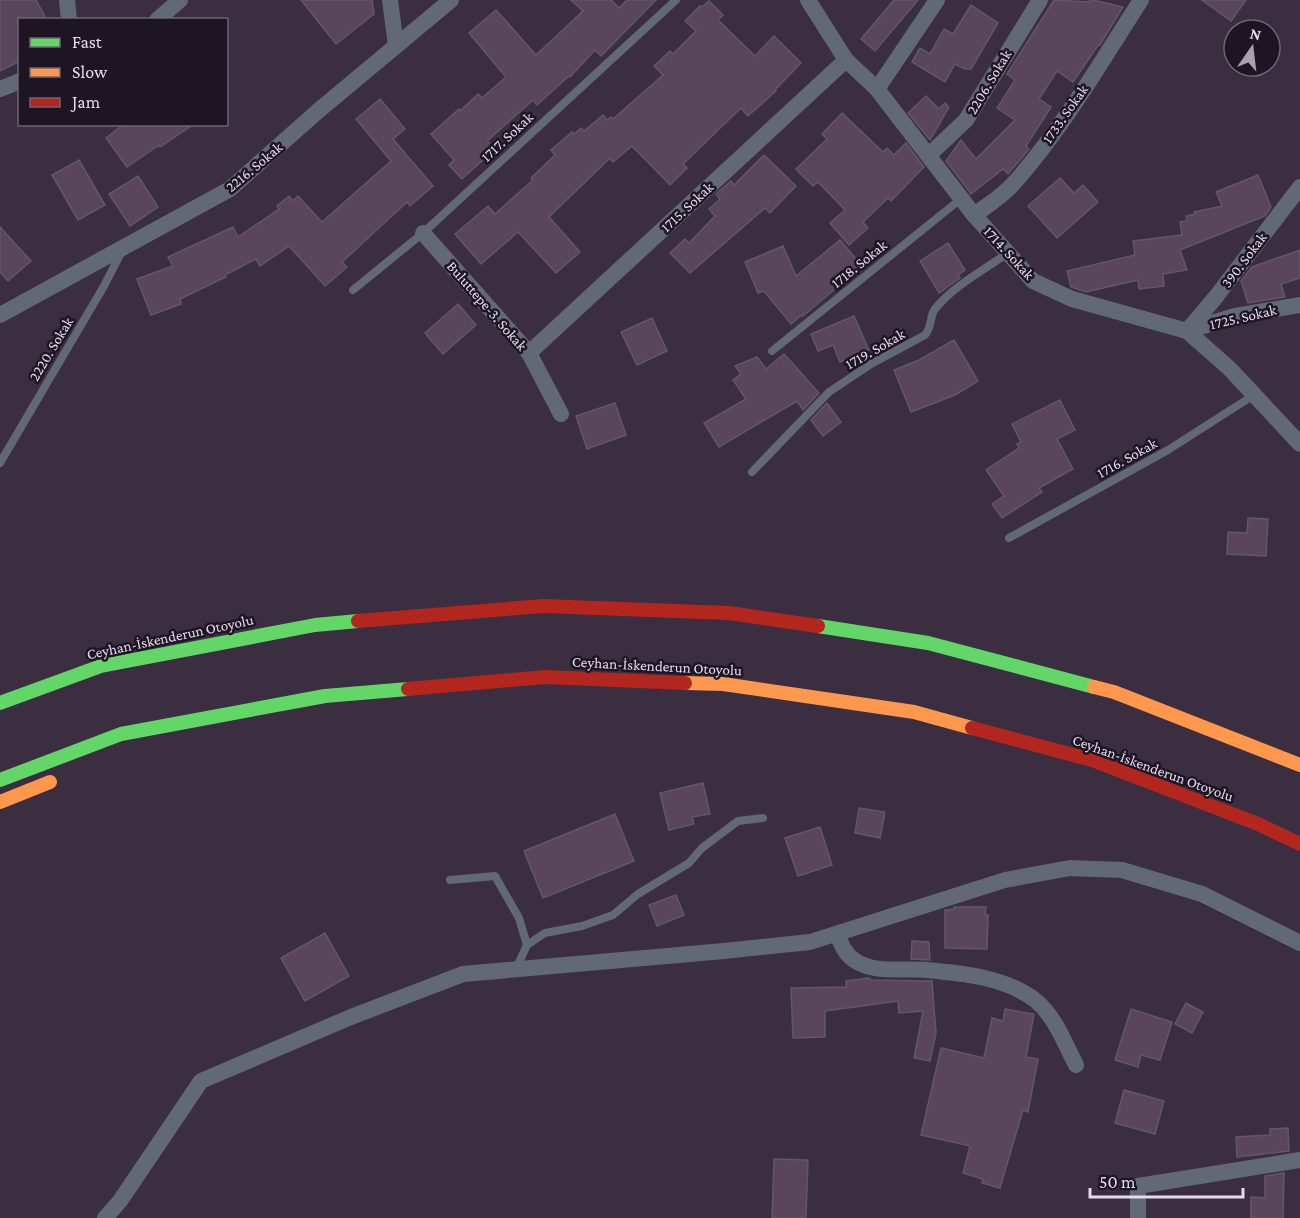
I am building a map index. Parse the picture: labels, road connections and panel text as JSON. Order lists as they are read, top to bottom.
{
  "streets": {
    "highway": ["Ceyhan-İskenderun Otoyolu"],
    "street": [
      "2206. Sokak",
      "1733. Sokak",
      "2216. Sokak",
      "1715. Sokak",
      "1714. Sokak",
      "390. Sokak",
      "Buluttepe-3. Sokak",
      "1725. Sokak"
    ],
    "lane": [
      "1717. Sokak",
      "1718. Sokak",
      "2220. Sokak",
      "1719. Sokak",
      "1716. Sokak"
    ]
  },
  "crossings": [
    ["2206. Sokak", "1714. Sokak"],
    ["1733. Sokak", "1714. Sokak"],
    ["1717. Sokak", "Buluttepe-3. Sokak"],
    ["2216. Sokak", "2220. Sokak"],
    ["1715. Sokak", "1714. Sokak"],
    ["1715. Sokak", "Buluttepe-3. Sokak"],
    ["1714. Sokak", "390. Sokak"],
    ["1714. Sokak", "1718. Sokak"],
    ["1714. Sokak", "1725. Sokak"],
    ["1714. Sokak", "1719. Sokak"],
    ["1714. Sokak", "1716. Sokak"],
    ["390. Sokak", "1725. Sokak"]
  ],
  "legend": ["Fast", "Slow", "Jam"],
  "scale_bar": "50 m",
  "north": "top"
}
